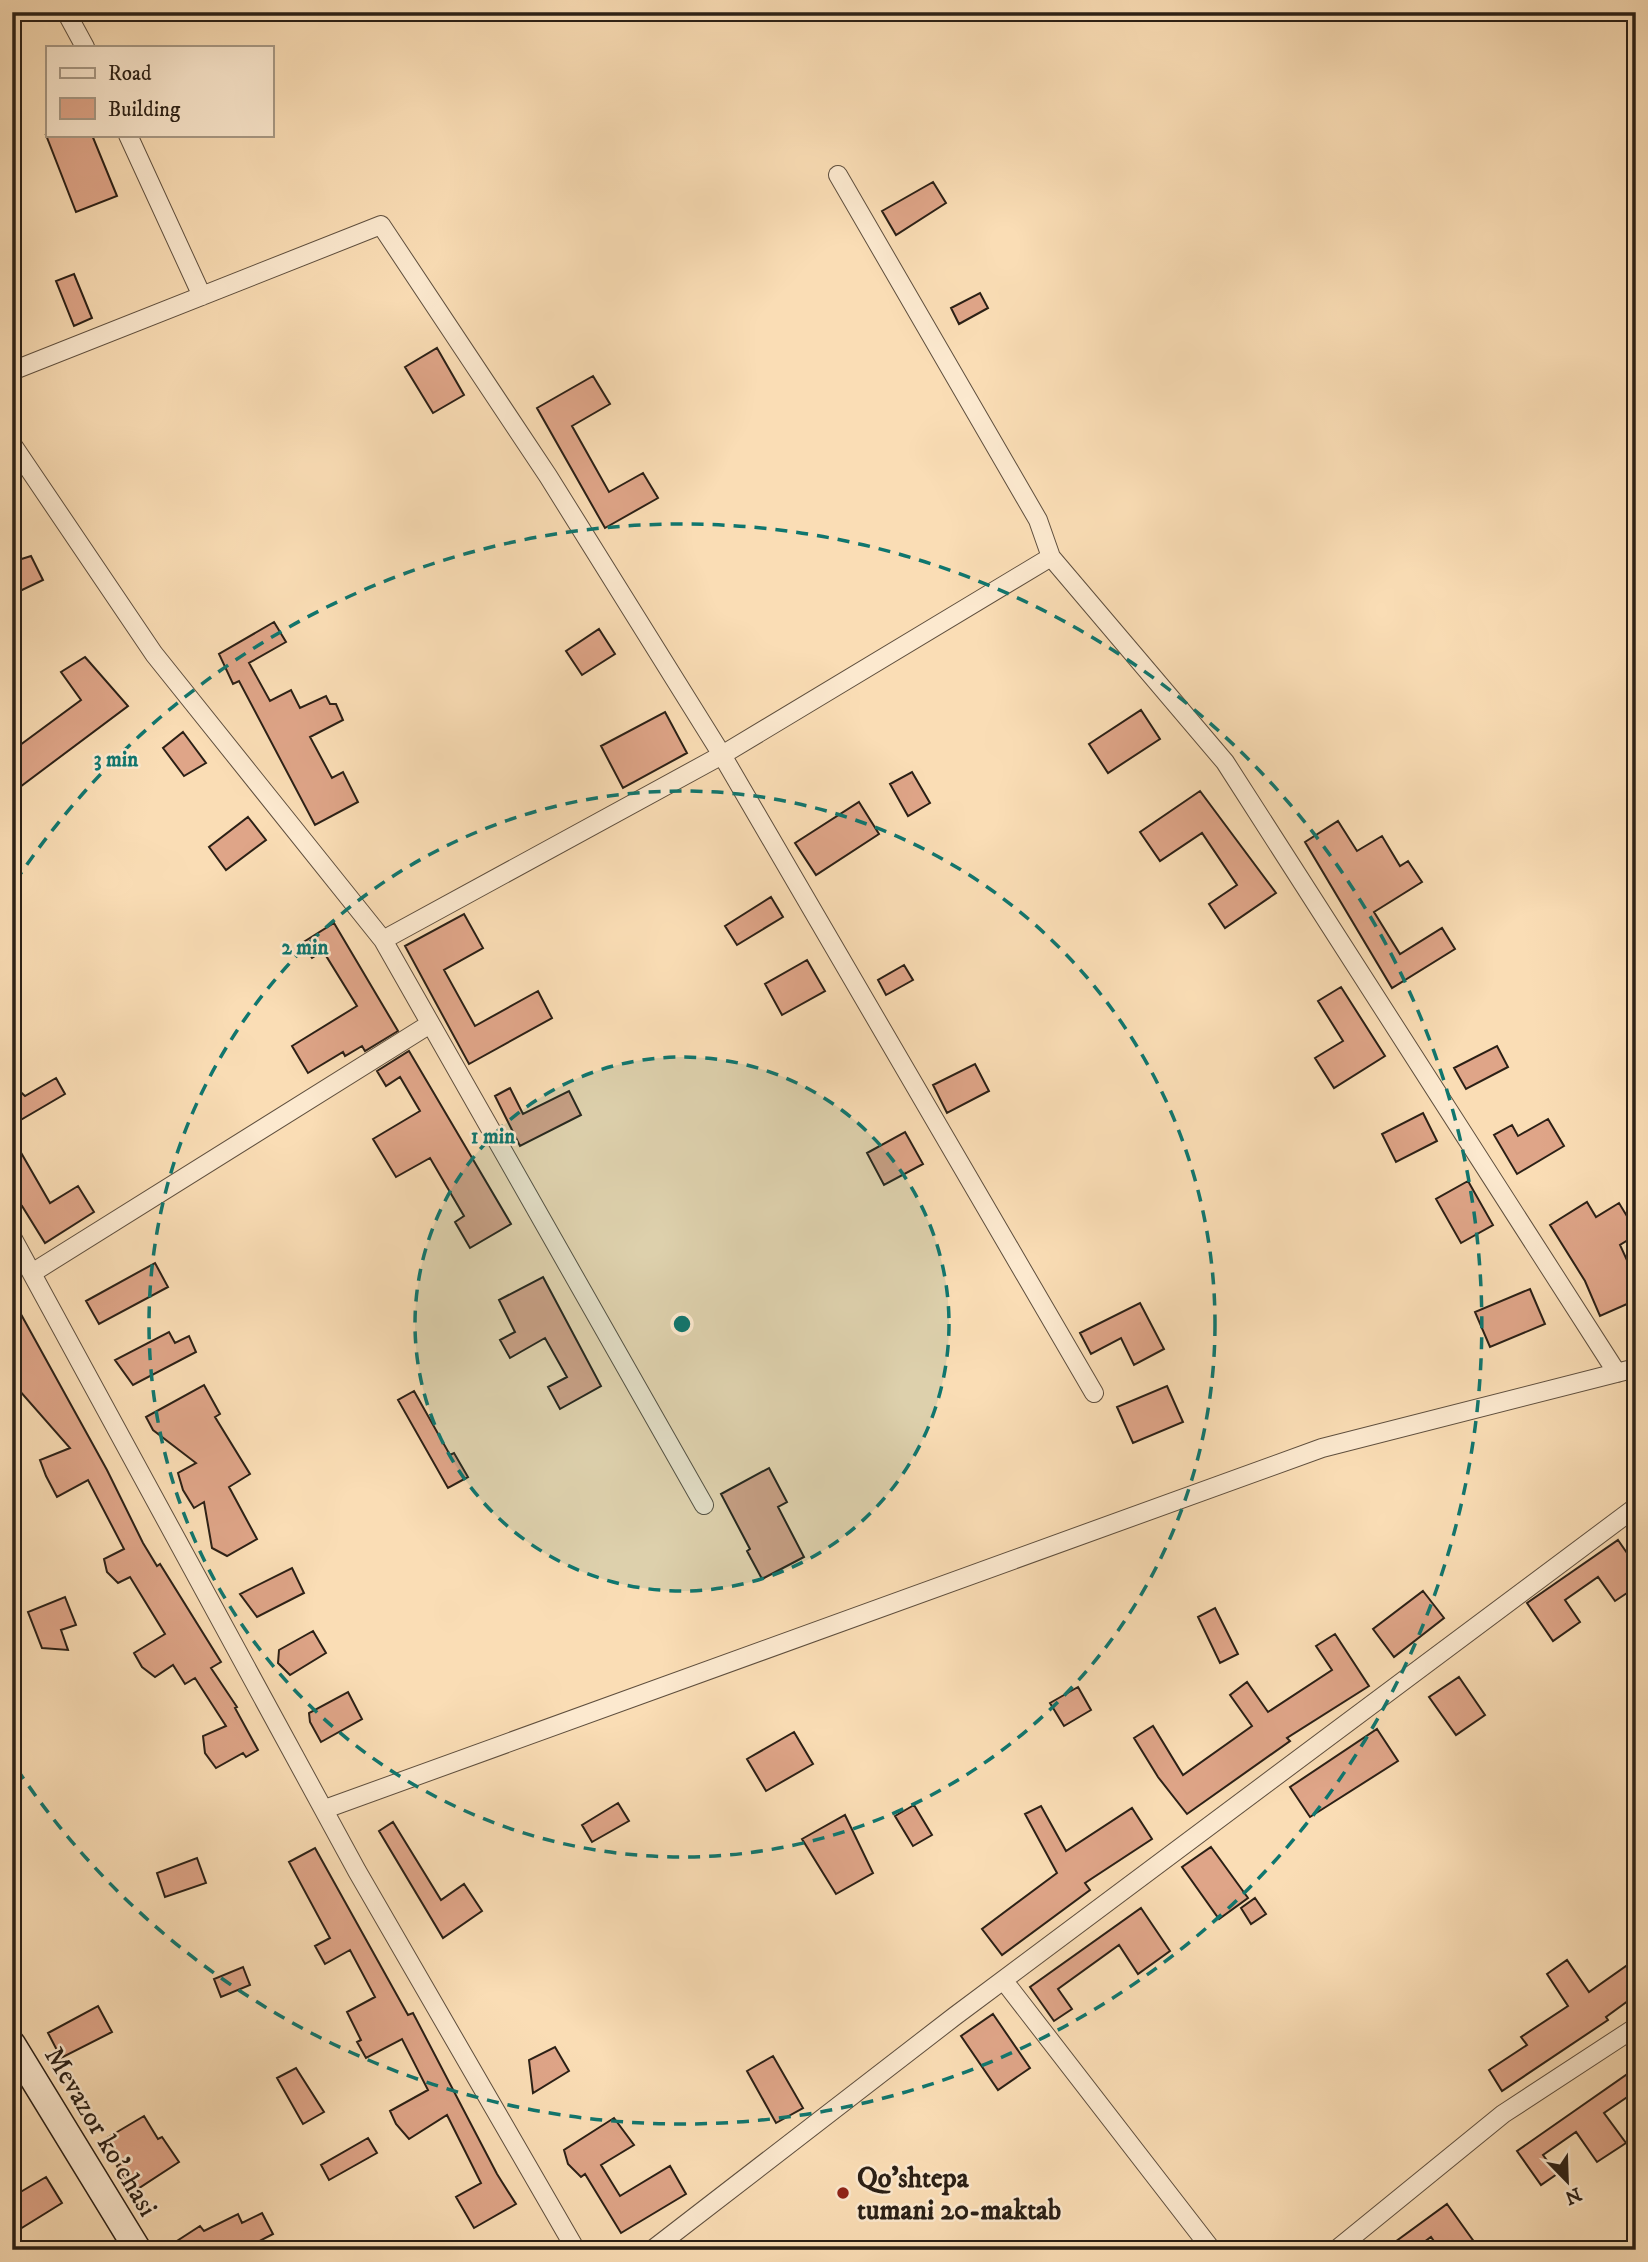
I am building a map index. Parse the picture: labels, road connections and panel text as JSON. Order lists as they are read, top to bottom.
{
  "streets": {
    "street": ["Mevazor ko'chasi"]
  },
  "places": ["Qo'shtepa tumani 20-maktab"],
  "legend": ["Road", "Building"],
  "north": "bottom right",
  "rings": ["3 min", "2 min", "1 min"]
}
